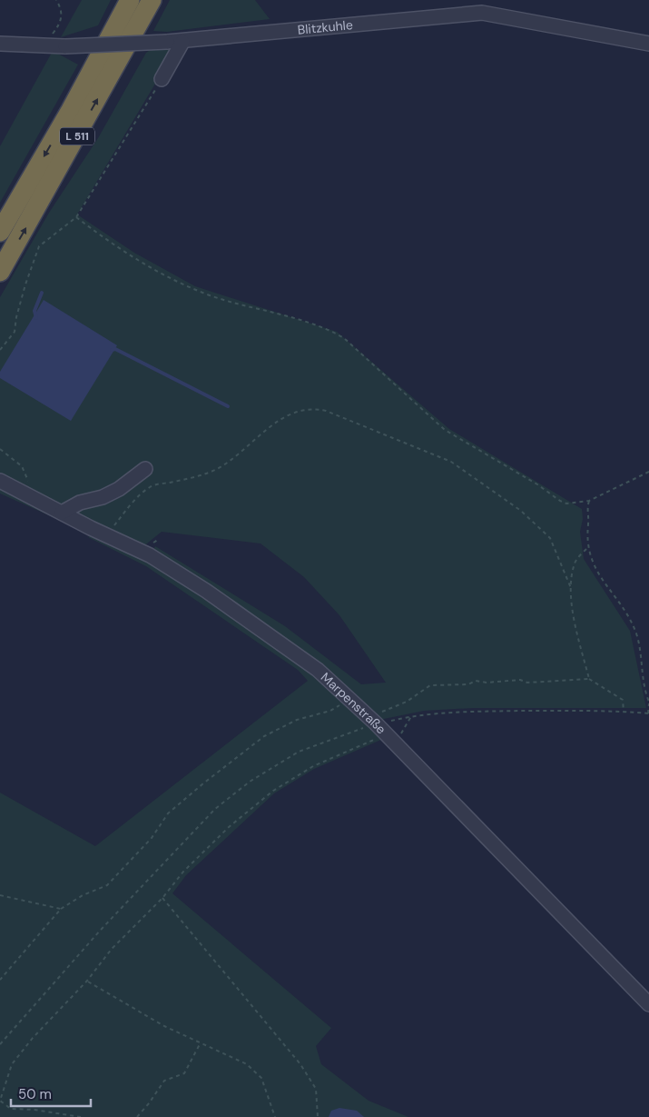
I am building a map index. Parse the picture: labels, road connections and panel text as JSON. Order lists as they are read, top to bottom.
{
  "streets": {
    "highway": ["L 511"],
    "street": ["Blitzkuhle", "Marpenstraße"]
  },
  "scale_bar": "50 m"
}
